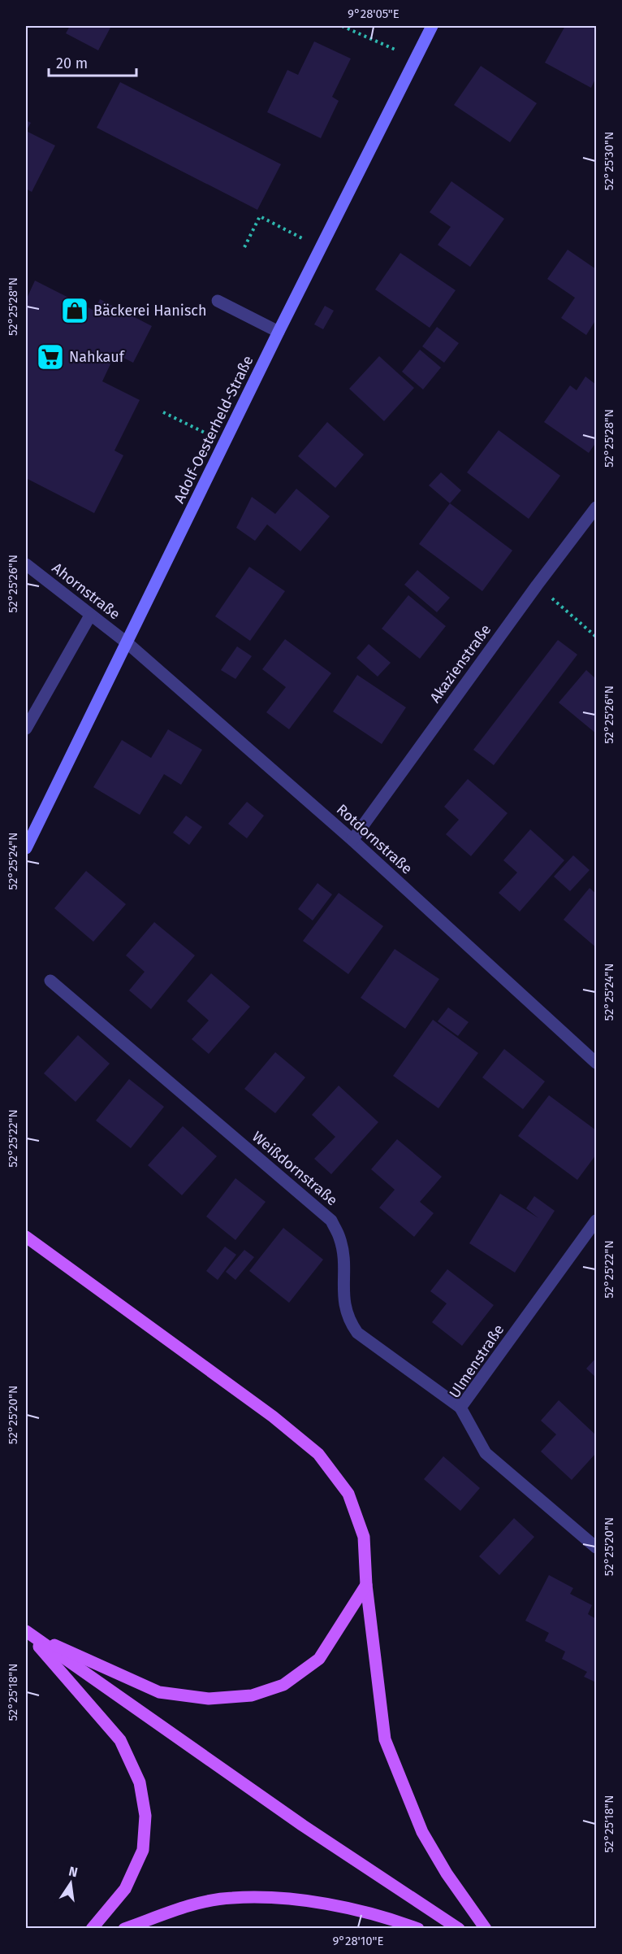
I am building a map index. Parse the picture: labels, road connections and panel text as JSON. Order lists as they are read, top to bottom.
{
  "streets": {
    "street": [
      "Adolf-Oesterheld-Straße",
      "Ahornstraße",
      "Akazienstraße",
      "Rotdornstraße",
      "Weißdornstraße",
      "Ulmenstraße"
    ]
  },
  "crossings": [
    ["Adolf-Oesterheld-Straße", "Ahornstraße"],
    ["Adolf-Oesterheld-Straße", "Rotdornstraße"],
    ["Ahornstraße", "Rotdornstraße"],
    ["Akazienstraße", "Rotdornstraße"],
    ["Weißdornstraße", "Ulmenstraße"]
  ],
  "places": {
    "shop": ["Bäckerei Hanisch"],
    "supermarket": ["Nahkauf"]
  },
  "scale_bar": "20 m",
  "north": "top",
  "coordinates": [
    "9°28'05\"E",
    "52°25'30\"N",
    "52°25'28\"N",
    "52°25'26\"N",
    "52°25'24\"N",
    "52°25'22\"N",
    "52°25'20\"N",
    "52°25'18\"N",
    "9°28'10\"E"
  ]
}
